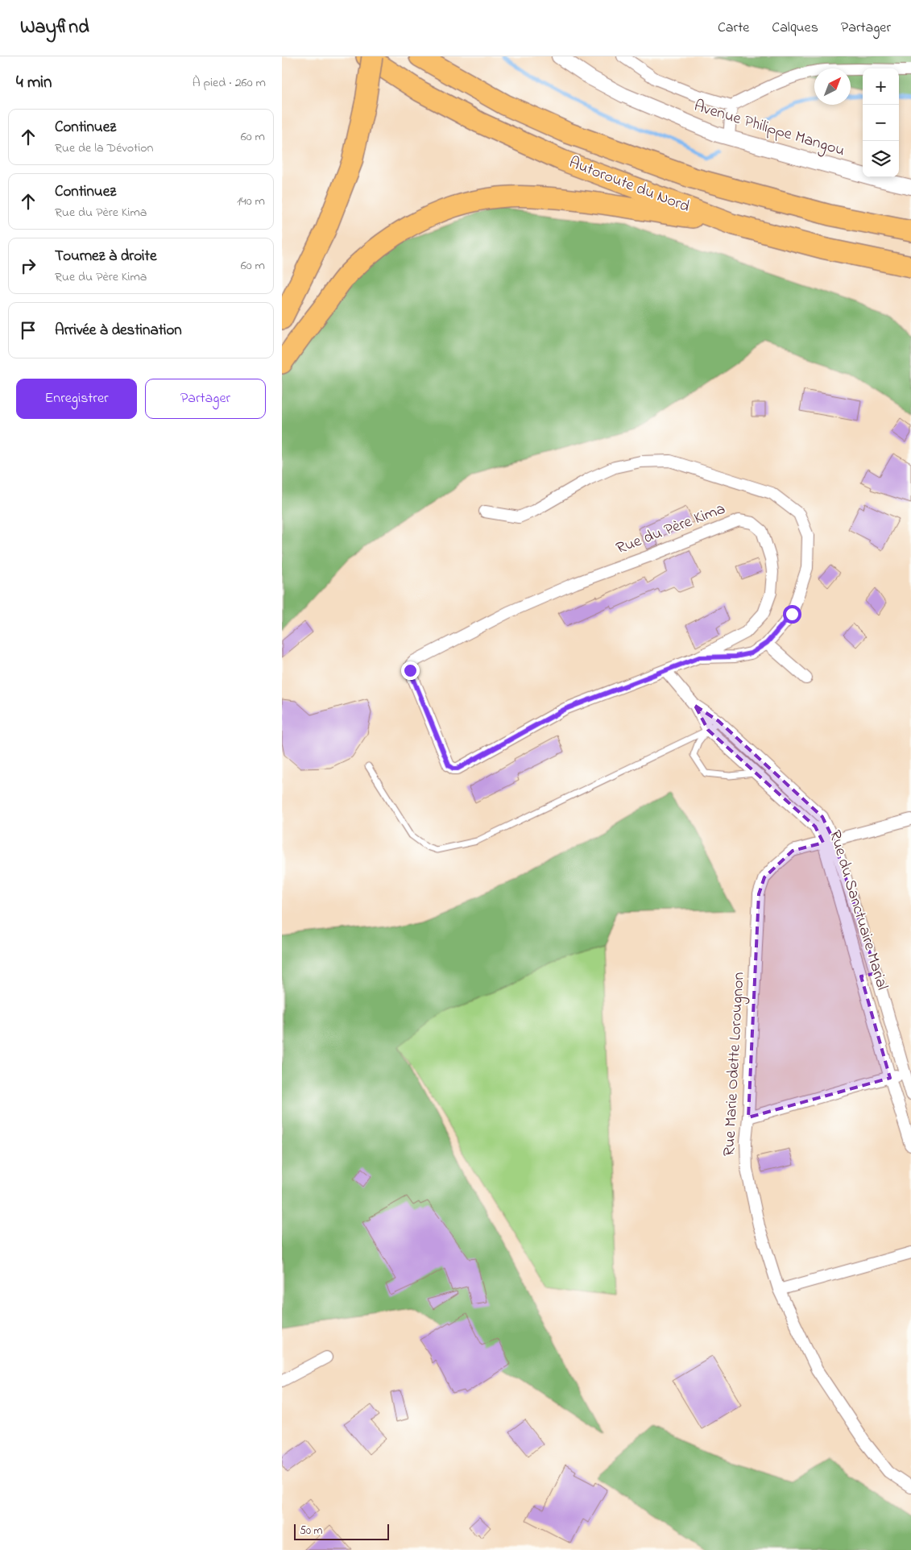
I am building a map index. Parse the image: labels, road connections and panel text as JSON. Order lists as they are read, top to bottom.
{
  "streets": {
    "highway": ["Autoroute du Nord"],
    "street": [
      "Avenue Philippe Mangou",
      "Rue du Père Kima",
      "Rue du Sanctuaire Marial",
      "Rue Marie Odette Lorougnon"
    ]
  },
  "crossings": [
    ["Rue du Père Kima", "Rue du Sanctuaire Marial"],
    ["Rue du Sanctuaire Marial", "Rue Marie Odette Lorougnon"]
  ],
  "scale_bar": "50 m",
  "north": "top right",
  "page": {
    "header": "Wayfind",
    "nav": ["Carte", "Calques", "Partager"],
    "heading": ["4 min", "À pied · 260 m"],
    "map_buttons": ["+", "−"],
    "list": [
      ["Continuez", "Rue de la Dévotion", "60 m"],
      ["Continuez", "Rue du Père Kima", "140 m"],
      ["Tournez à droite", "Rue du Père Kima", "60 m"],
      "Arrivée à destination"
    ],
    "buttons": ["Enregistrer", "Partager"],
    "scale": "50 m"
  }
}
